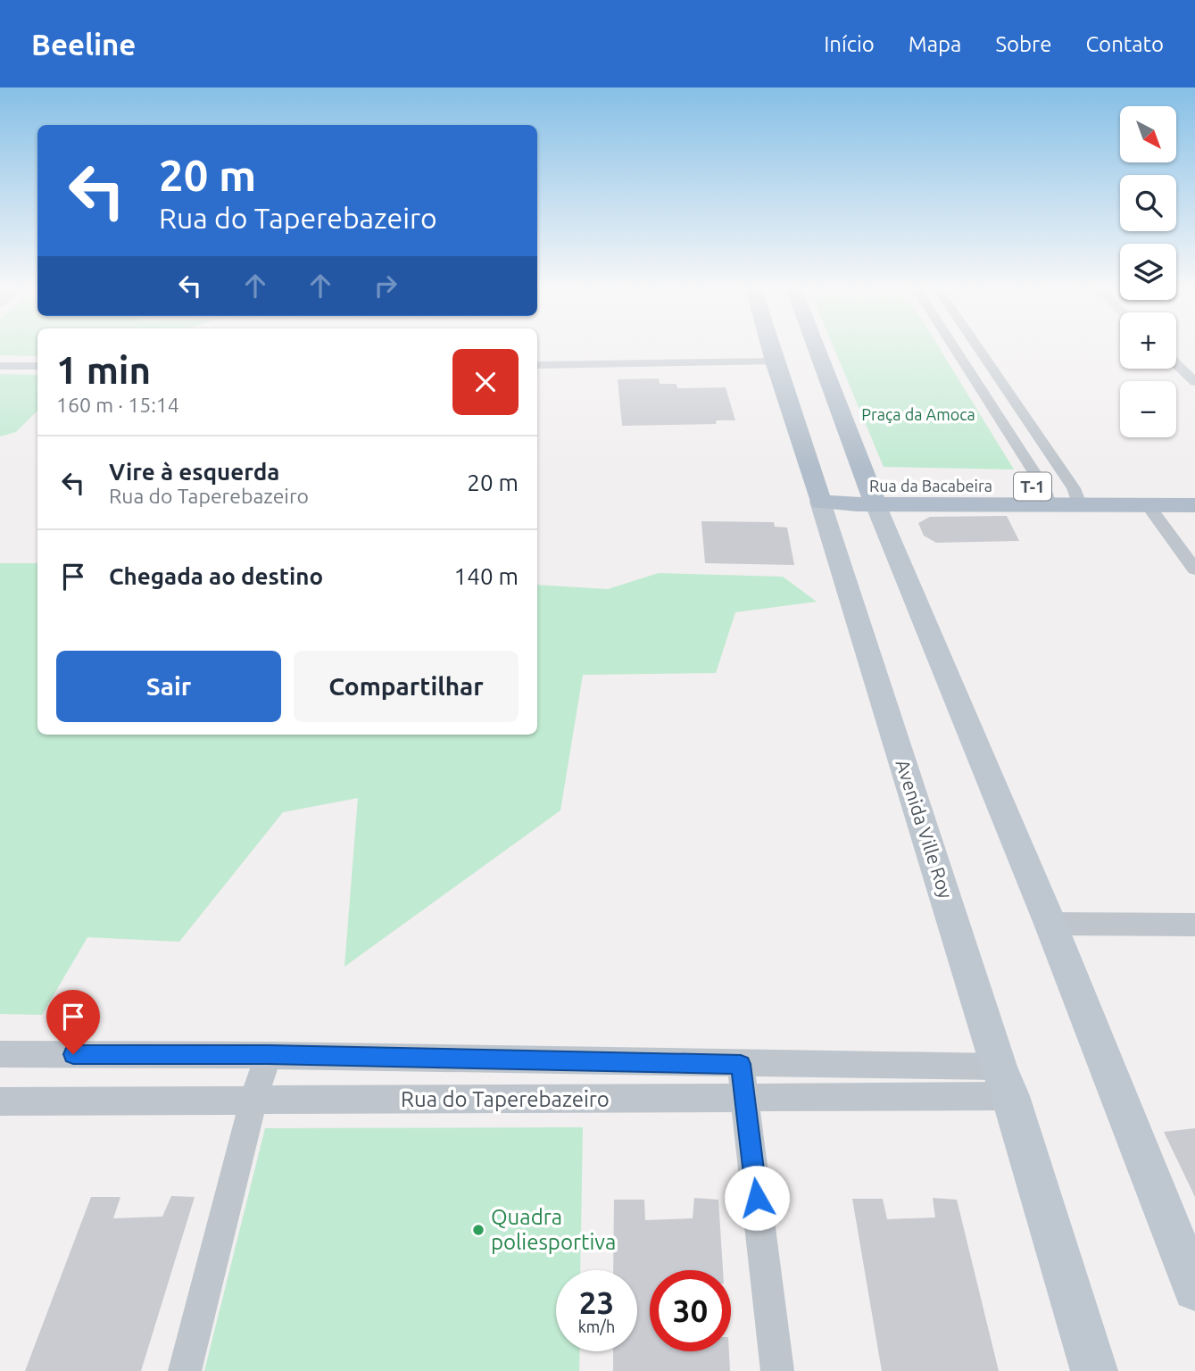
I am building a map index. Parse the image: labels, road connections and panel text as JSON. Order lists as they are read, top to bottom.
{
  "streets": {
    "main road": ["Rua da Bacabeira", "T-1", "Avenida Ville Roy"],
    "street": ["Rua do Taperebazeiro"]
  },
  "crossings": [
    ["Rua da Bacabeira", "Avenida Ville Roy"],
    ["Avenida Ville Roy", "Rua do Taperebazeiro"]
  ],
  "parks": ["Praça da Amoca"],
  "places": ["Quadra poliesportiva"],
  "north": "bottom right",
  "page": {
    "header": "Beeline",
    "nav": [
      "Início",
      "Mapa",
      "Sobre",
      "Contato"
    ],
    "map_buttons": ["+", "−"],
    "turn": ["20 m", "Rua do Taperebazeiro"],
    "heading": ["1 min", "160 m · 15:14"],
    "list": [
      {
        "name": "Vire à esquerda",
        "note": "Rua do Taperebazeiro",
        "value": "20 m"
      },
      {
        "name": "Chegada ao destino",
        "value": "140 m"
      }
    ],
    "buttons": ["Sair", "Compartilhar"],
    "speed": "23 km/h",
    "limit": "30"
  }
}
